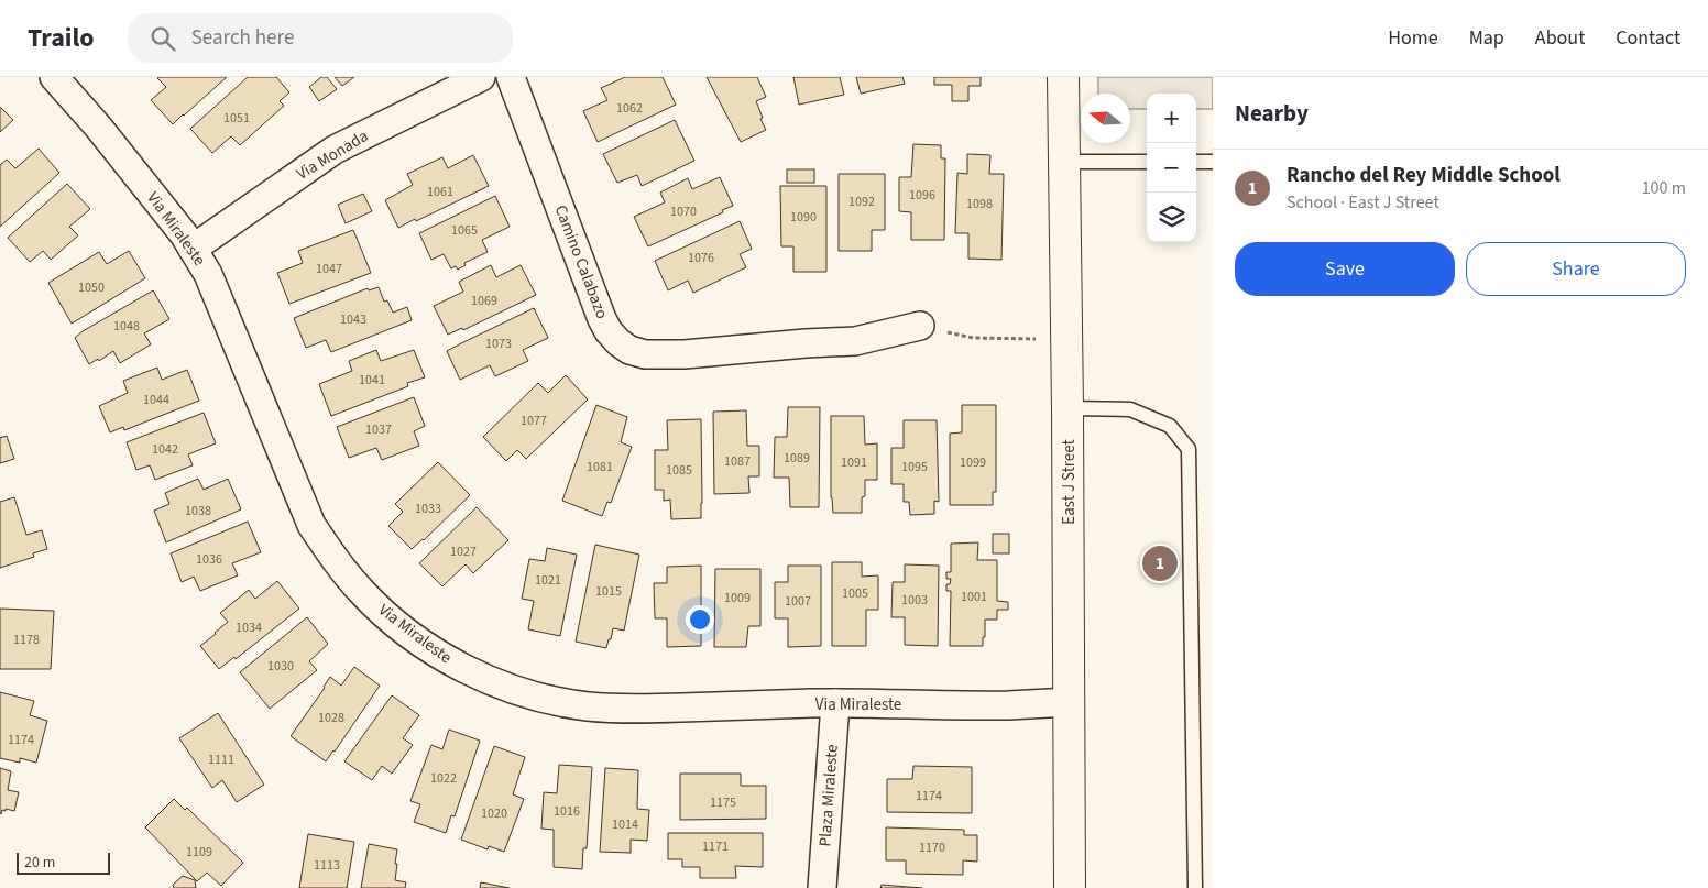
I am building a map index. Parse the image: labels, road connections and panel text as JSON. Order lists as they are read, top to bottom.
{
  "streets": {
    "street": [
      "Via Monada",
      "Via Miraleste",
      "Camino Calabazo",
      "East J Street",
      "Plaza Miraleste"
    ]
  },
  "crossings": [
    ["Via Monada", "Via Miraleste"],
    ["Via Miraleste", "East J Street"],
    ["Via Miraleste", "Plaza Miraleste"]
  ],
  "house_numbers": [
    "1062",
    "1051",
    "1061",
    "1096",
    "1092",
    "1098",
    "1070",
    "1090",
    "1065",
    "1076",
    "1047",
    "1050",
    "1069",
    "1043",
    "1048",
    "1073",
    "1041",
    "1044",
    "1077",
    "1037",
    "1042",
    "1089",
    "1087",
    "1091",
    "1099",
    "1081",
    "1095",
    "1085",
    "1033",
    "1038",
    "1027",
    "1036",
    "1021",
    "1015",
    "1005",
    "1001",
    "1009",
    "1003",
    "1007",
    "1034",
    "1178",
    "1030",
    "1028",
    "1174",
    "1111",
    "1022",
    "1174",
    "1175",
    "1016",
    "1020",
    "1014",
    "1171",
    "1170",
    "1109",
    "1113"
  ],
  "scale_bar": "20 m",
  "north": "left",
  "page": {
    "header": "Trailo",
    "search": "Search here",
    "nav": [
      "Home",
      "Map",
      "About",
      "Contact"
    ],
    "heading": "Nearby",
    "map_buttons": ["+", "−"],
    "list": [
      {
        "mark": "1",
        "name": "Rancho del Rey Middle School",
        "note": "School · East J Street",
        "value": "100 m"
      }
    ],
    "buttons": ["Save", "Share"],
    "pins": "1",
    "scale": "20 m"
  }
}
